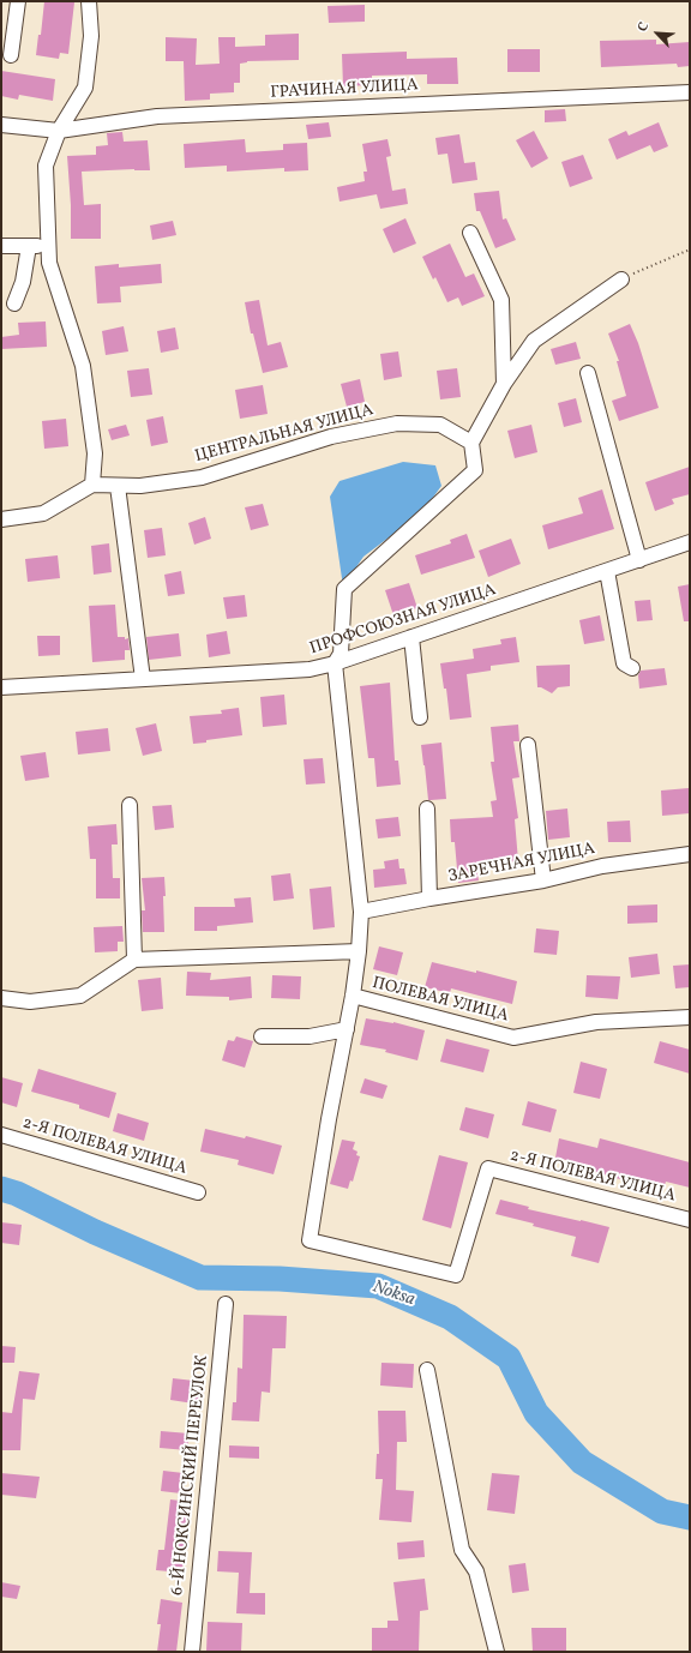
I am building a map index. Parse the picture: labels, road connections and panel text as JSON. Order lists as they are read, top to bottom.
{
  "streets": {
    "street": [
      "ГРАЧИНАЯ УЛИЦА",
      "ЦЕНТРАЛЬНАЯ УЛИЦА",
      "ПРОФСОЮЗНАЯ УЛИЦА",
      "ЗАРЕЧНАЯ УЛИЦА",
      "ПОЛЕВАЯ УЛИЦА",
      "2-Я ПОЛЕВАЯ УЛИЦА",
      "6-Й НОКСИНСКИЙ ПЕРЕУЛОК"
    ]
  },
  "water": ["Noksa"],
  "north": "top left"
}
